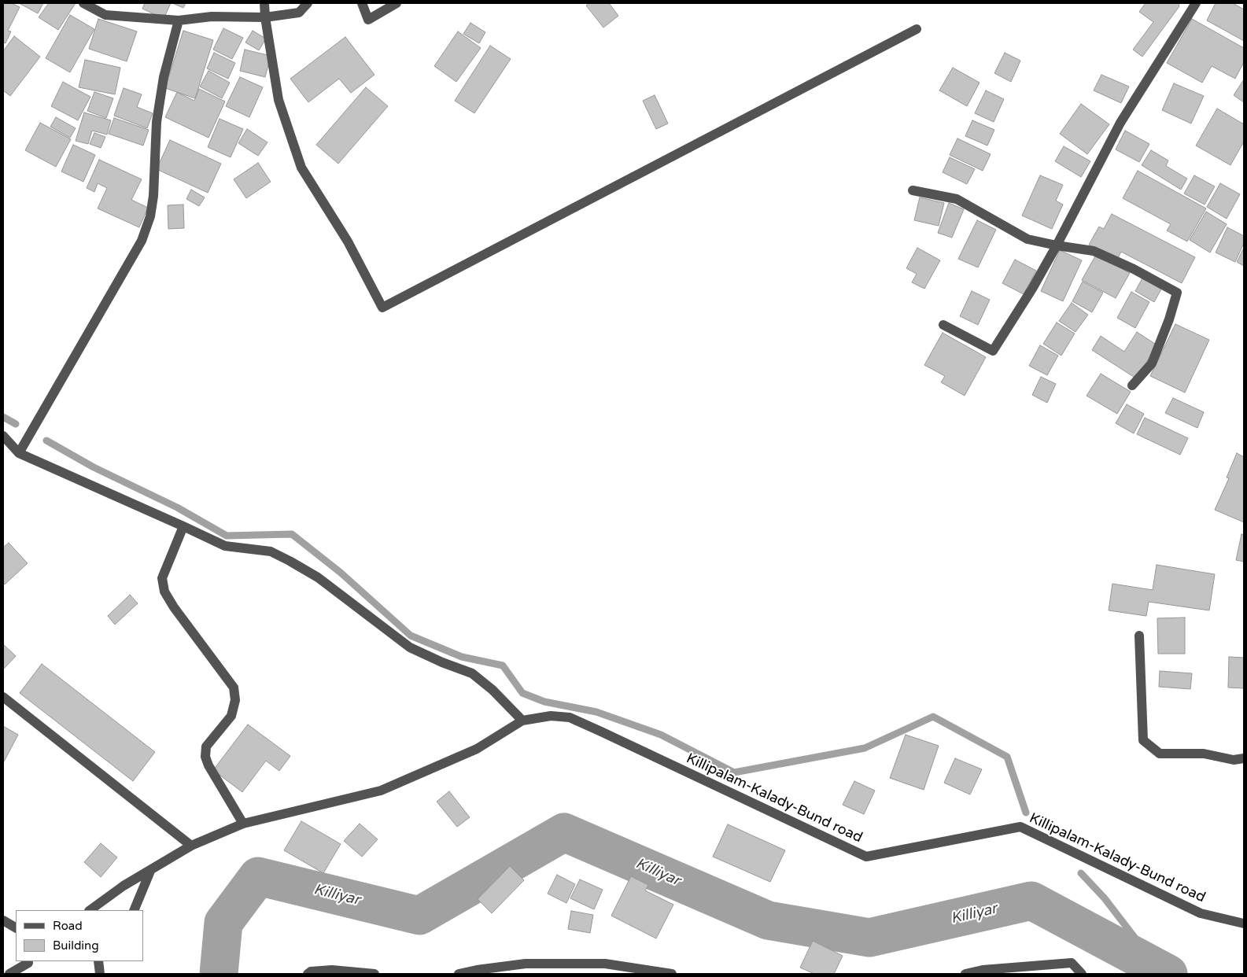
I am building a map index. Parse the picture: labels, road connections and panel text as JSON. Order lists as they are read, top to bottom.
{
  "streets": {
    "street": ["Killipalam-Kalady-Bund road"]
  },
  "water": ["Killiyar"],
  "legend": ["Road", "Building"]
}
